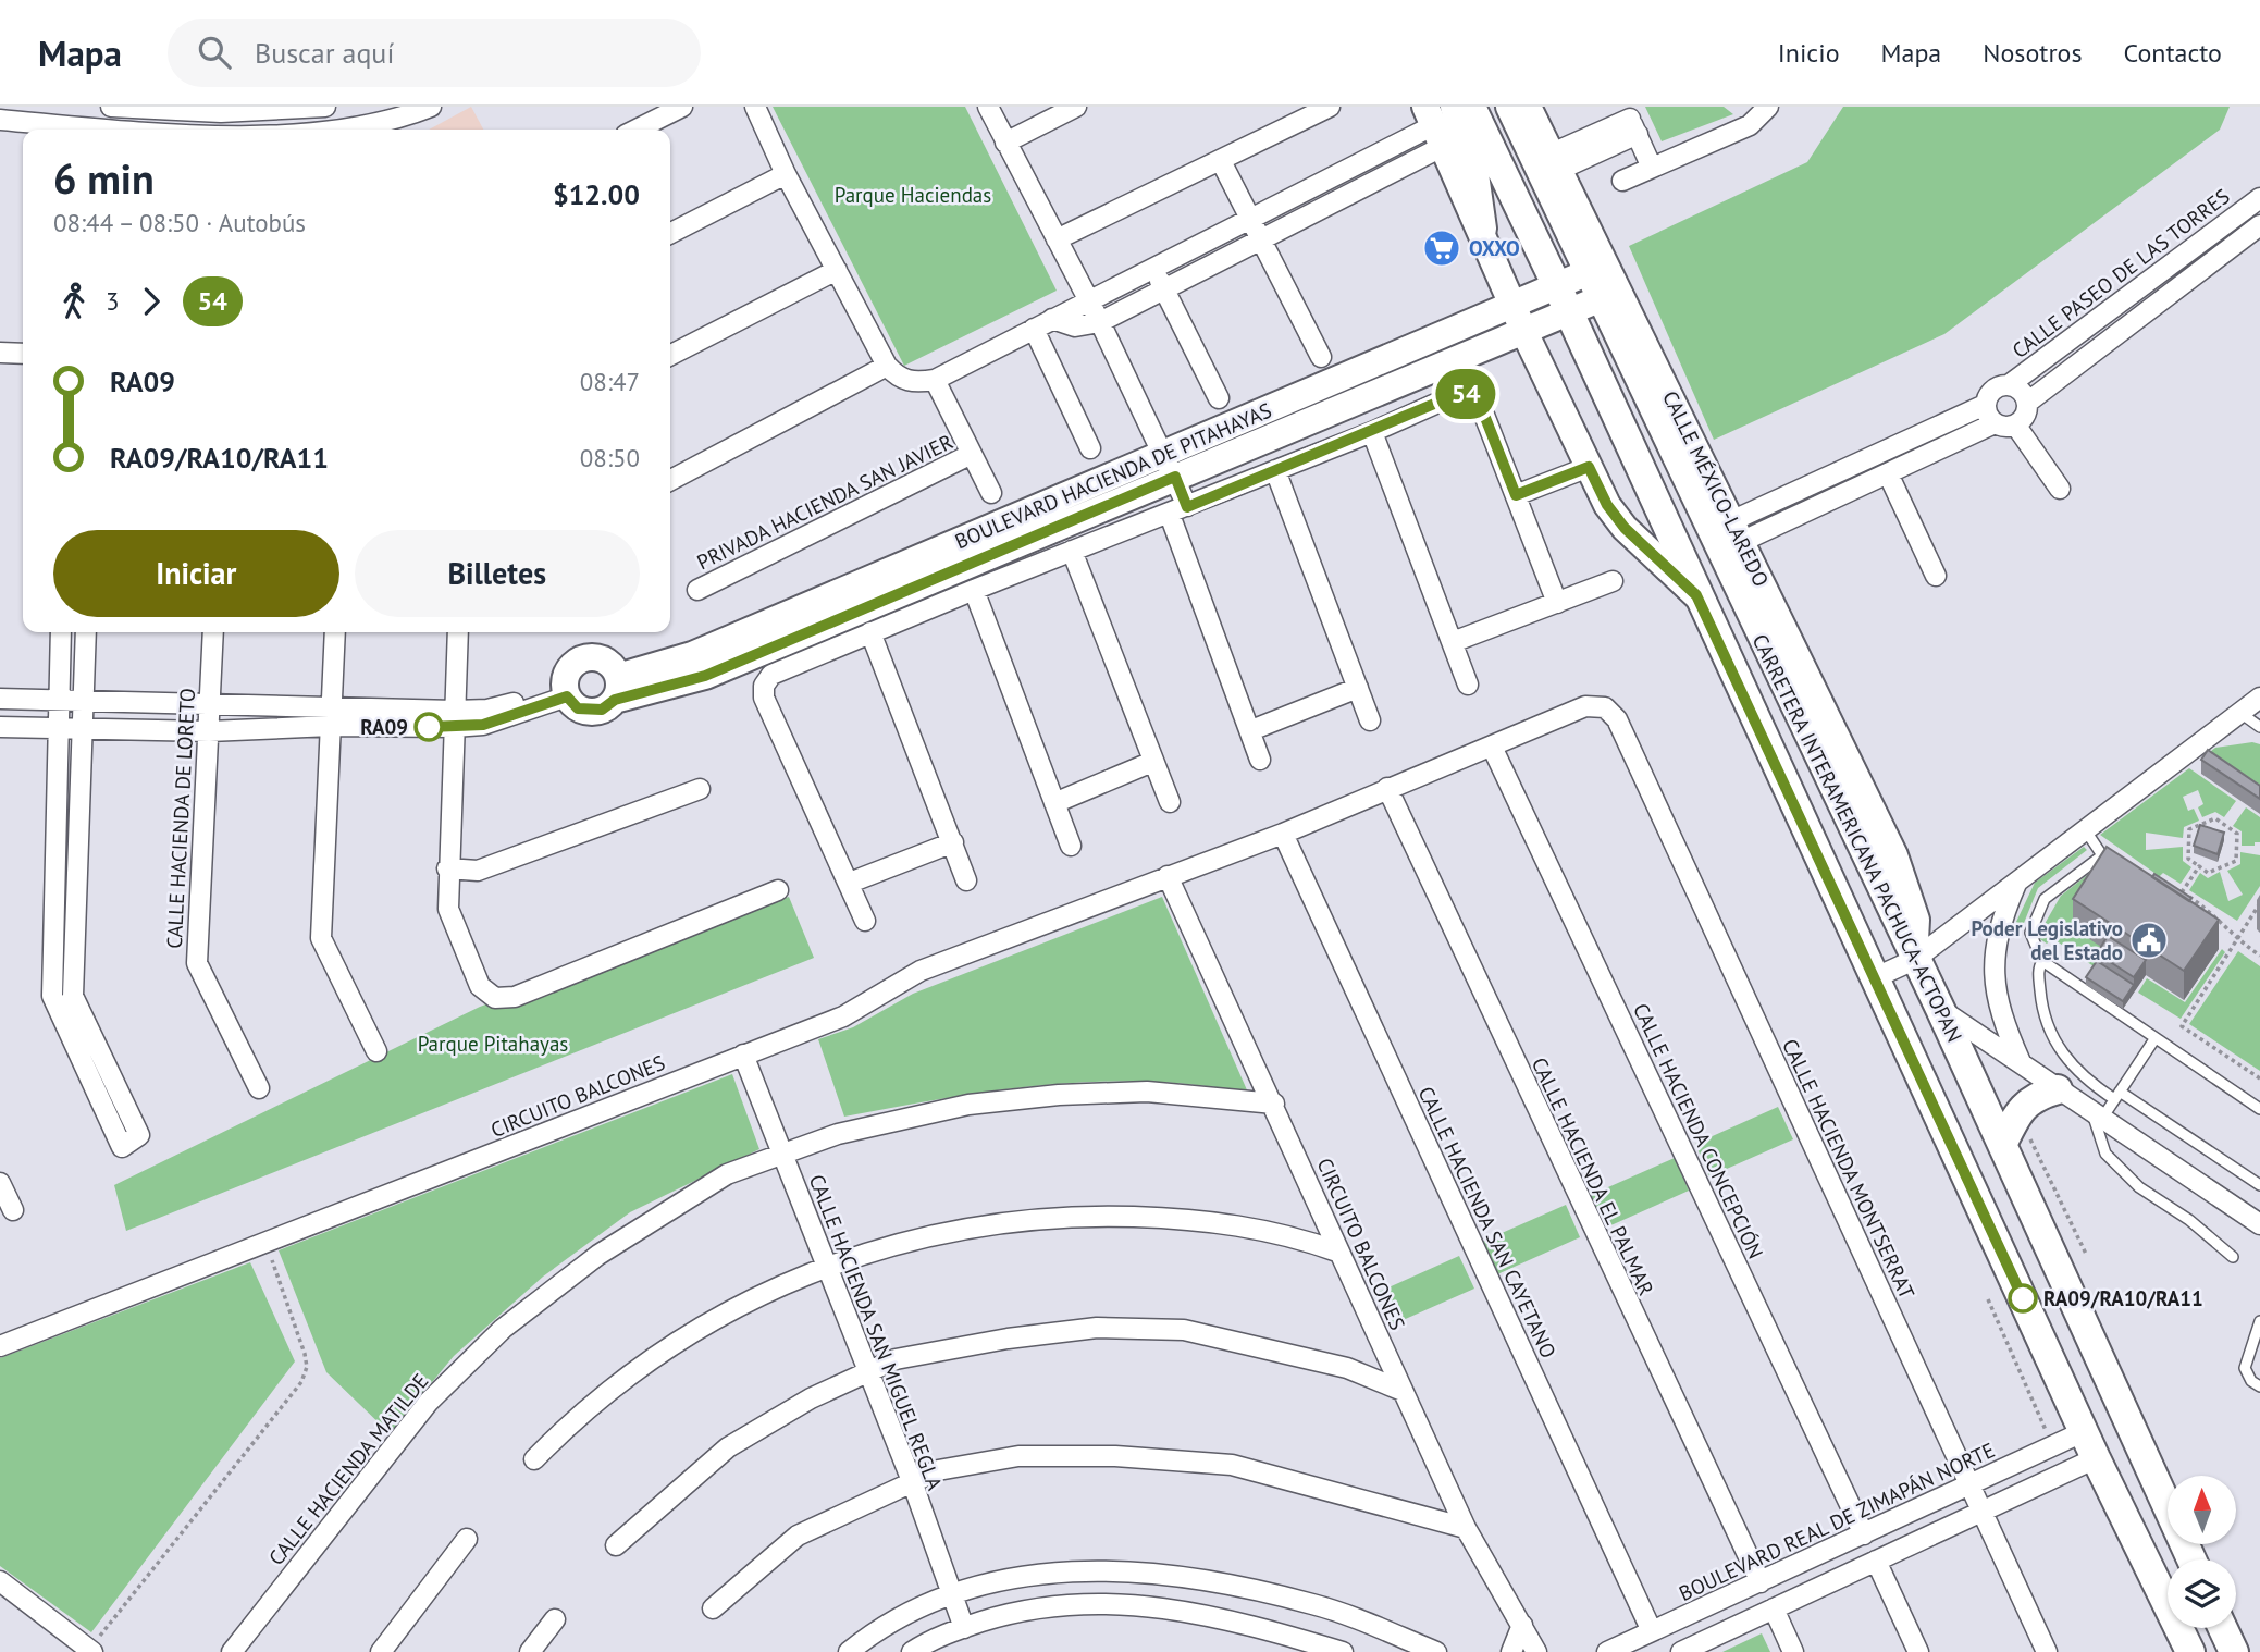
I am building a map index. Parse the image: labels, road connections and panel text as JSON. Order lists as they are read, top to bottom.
{
  "streets": {
    "main road": ["CARRETERA INTERAMERICANA PACHUCA-ACTOPAN"],
    "street": [
      "CALLE PASEO DE LAS TORRES",
      "BOULEVARD HACIENDA DE PITAHAYAS",
      "CALLE MÉXICO-LAREDO",
      "PRIVADA HACIENDA SAN JAVIER",
      "CALLE HACIENDA DE LORETO",
      "CIRCUITO BALCONES",
      "CALLE HACIENDA CONCEPCIÓN",
      "CALLE HACIENDA MONTSERRAT",
      "CALLE HACIENDA EL PALMAR",
      "CALLE HACIENDA SAN CAYETANO",
      "CALLE HACIENDA SAN MIGUEL REGLA",
      "CALLE HACIENDA MATILDE",
      "BOULEVARD REAL DE ZIMAPÁN NORTE"
    ]
  },
  "crossings": [
    ["BOULEVARD HACIENDA DE PITAHAYAS", "CALLE MÉXICO-LAREDO"],
    ["BOULEVARD HACIENDA DE PITAHAYAS", "CARRETERA INTERAMERICANA PACHUCA-ACTOPAN"],
    ["CALLE MÉXICO-LAREDO", "CARRETERA INTERAMERICANA PACHUCA-ACTOPAN"],
    ["CARRETERA INTERAMERICANA PACHUCA-ACTOPAN", "BOULEVARD REAL DE ZIMAPÁN NORTE"],
    ["CIRCUITO BALCONES", "CALLE HACIENDA CONCEPCIÓN"],
    ["CIRCUITO BALCONES", "CALLE HACIENDA MONTSERRAT"],
    ["CIRCUITO BALCONES", "CALLE HACIENDA EL PALMAR"],
    ["CIRCUITO BALCONES", "CALLE HACIENDA SAN CAYETANO"],
    ["CIRCUITO BALCONES", "CALLE HACIENDA SAN MIGUEL REGLA"],
    ["CIRCUITO BALCONES", "CALLE HACIENDA MATILDE"],
    ["CALLE HACIENDA CONCEPCIÓN", "BOULEVARD REAL DE ZIMAPÁN NORTE"],
    ["CALLE HACIENDA MONTSERRAT", "BOULEVARD REAL DE ZIMAPÁN NORTE"],
    ["CALLE HACIENDA EL PALMAR", "BOULEVARD REAL DE ZIMAPÁN NORTE"],
    ["CALLE HACIENDA SAN CAYETANO", "BOULEVARD REAL DE ZIMAPÁN NORTE"],
    ["CALLE HACIENDA SAN MIGUEL REGLA", "CALLE HACIENDA MATILDE"]
  ],
  "parks": ["Parque Haciendas", "Parque Pitahayas"],
  "places": {
    "supermarket": ["OXXO"],
    "other": ["RA09", "RA09/RA10/RA11"],
    "public building": ["Poder Legislativo del Estado"]
  },
  "lines": ["bus line 54"],
  "north": "top",
  "page": {
    "header": "Mapa",
    "search": "Buscar aquí",
    "nav": [
      "Inicio",
      "Mapa",
      "Nosotros",
      "Contacto"
    ],
    "on_map": "54",
    "heading": ["6 min", "08:44 – 08:50 · Autobús", "$12.00"],
    "legs": ["3", "54"],
    "list": [
      {
        "name": "RA09",
        "value": "08:47"
      },
      {
        "name": "RA09/RA10/RA11",
        "value": "08:50"
      }
    ],
    "buttons": ["Iniciar", "Billetes"]
  }
}
